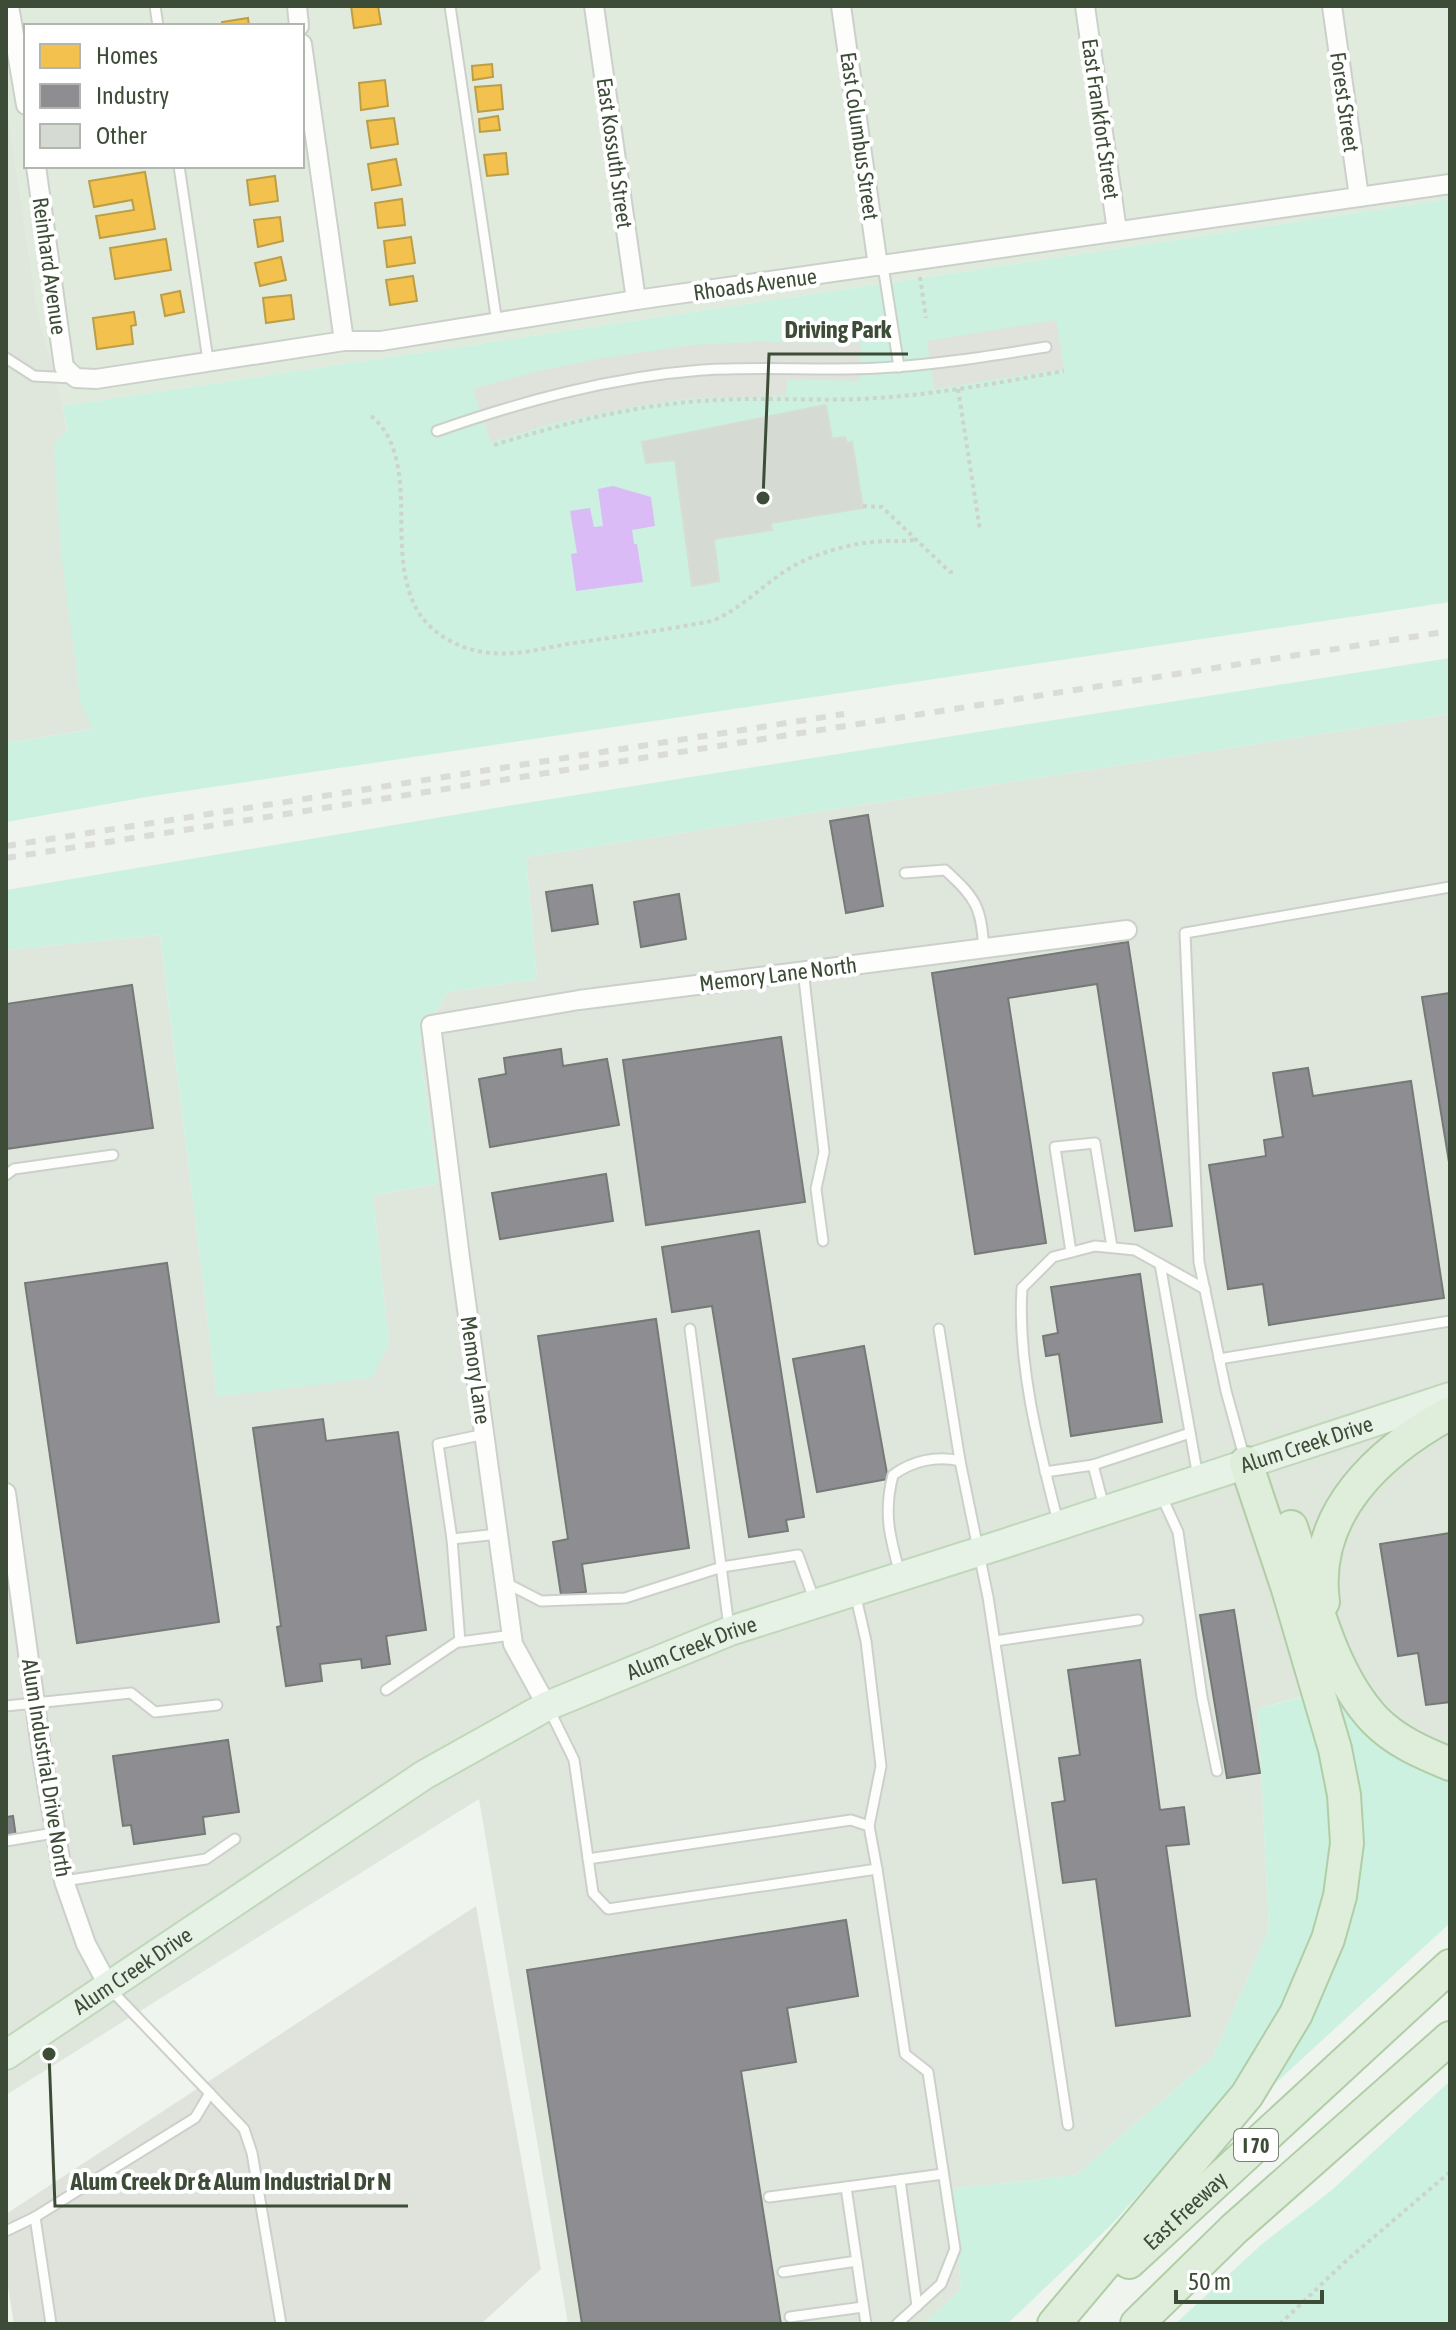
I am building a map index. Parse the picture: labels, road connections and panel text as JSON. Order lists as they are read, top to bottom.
{
  "streets": {
    "highway": ["I 70", "East Freeway"],
    "main road": ["Alum Creek Drive"],
    "street": [
      "Forest Street",
      "East Frankfort Street",
      "East Columbus Street",
      "East Kossuth Street",
      "Reinhard Avenue",
      "Rhoads Avenue",
      "Memory Lane North",
      "Memory Lane",
      "Alum Industrial Drive North"
    ]
  },
  "crossings": [
    ["Forest Street", "Rhoads Avenue"],
    ["East Frankfort Street", "Rhoads Avenue"],
    ["East Columbus Street", "Rhoads Avenue"],
    ["East Kossuth Street", "Rhoads Avenue"],
    ["Reinhard Avenue", "Rhoads Avenue"],
    ["Memory Lane North", "Memory Lane"],
    ["Memory Lane", "Alum Creek Drive"],
    ["Alum Creek Drive", "Alum Industrial Drive North"]
  ],
  "places": ["Driving Park", "Alum Creek Dr & Alum Industrial Dr N"],
  "legend": ["Homes", "Industry", "Other"],
  "scale_bar": "50 m"
}
